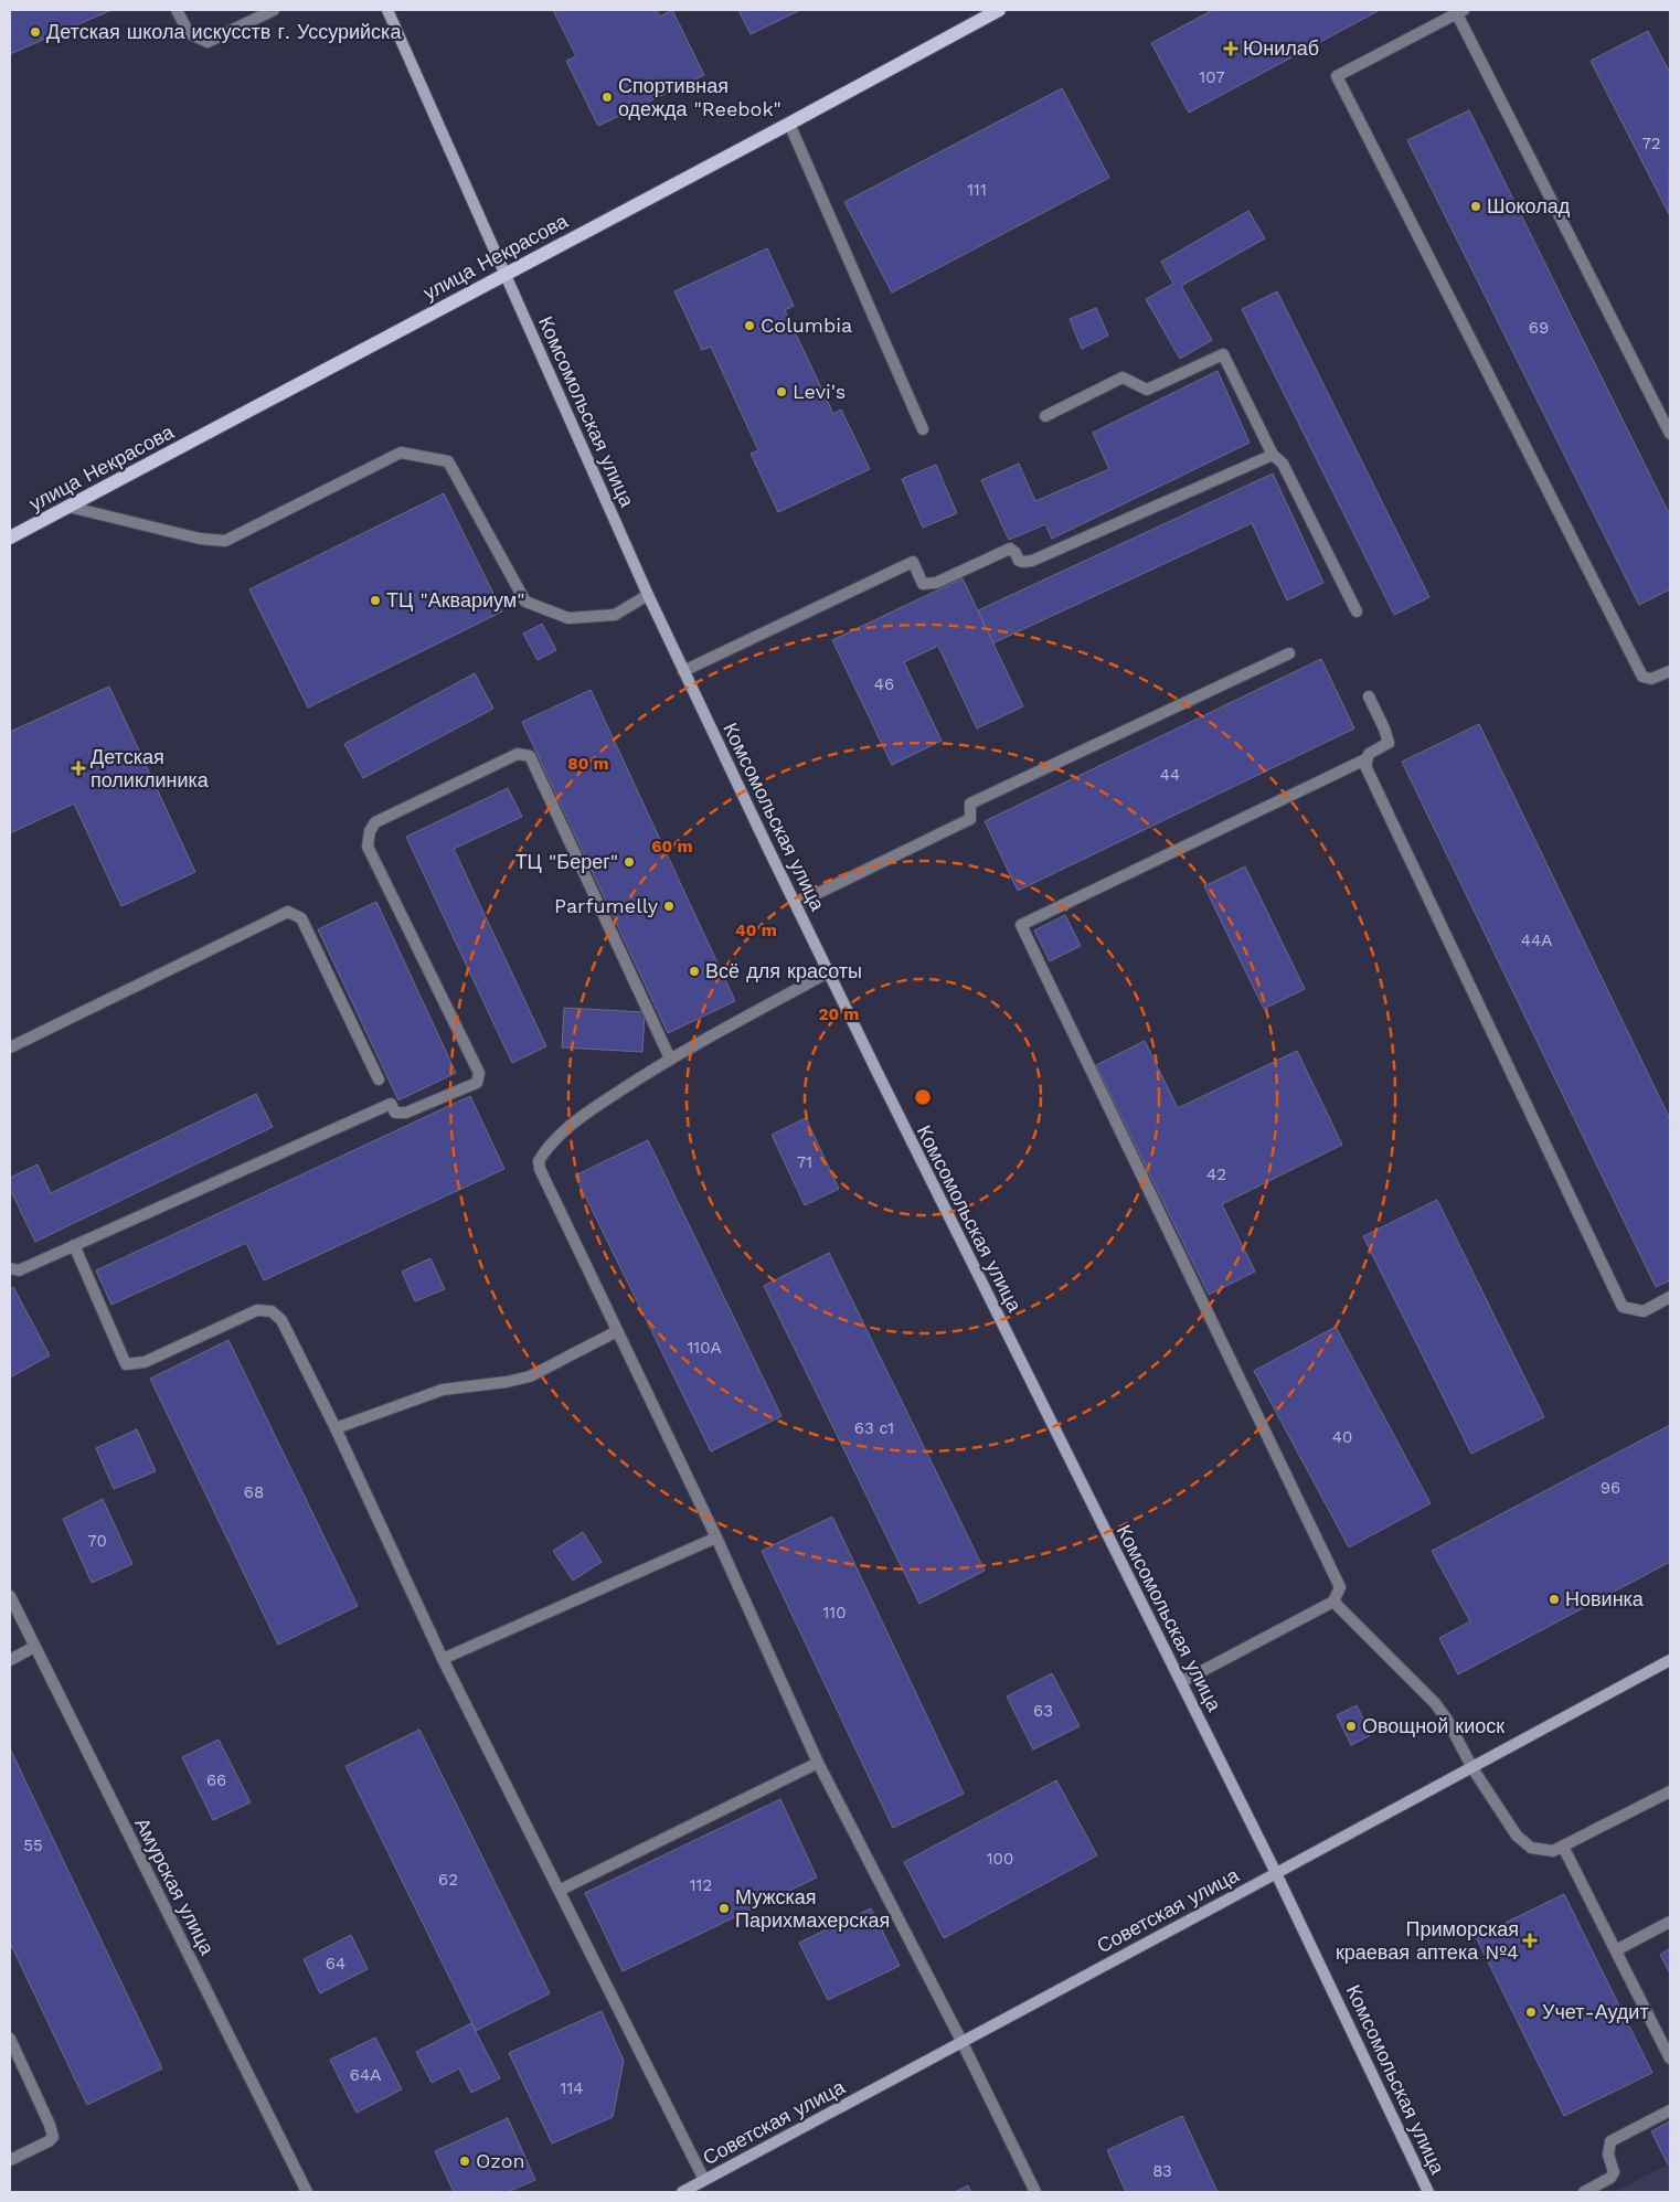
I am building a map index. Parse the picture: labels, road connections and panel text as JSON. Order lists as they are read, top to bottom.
{
  "streets": {
    "main road": ["улица Некрасова", "Комсомольская улица", "Советская улица"],
    "street": ["Амурская улица"]
  },
  "crossings": [
    ["улица Некрасова", "Комсомольская улица"],
    ["Комсомольская улица", "Советская улица"]
  ],
  "places": {
    "other": [
      "Детская школа искусств г. Уссурийска",
      "Спортивная одежда \"Reebok\"",
      "Шоколад",
      "Columbia",
      "Levi's",
      "ТЦ \"Аквариум\"",
      "ТЦ \"Берег\"",
      "Parfumelly",
      "Всё для красоты",
      "Новинка",
      "Овощной киоск",
      "Мужская Парихмахерская",
      "Учет-Аудит",
      "Ozon"
    ],
    "health": ["Юнилаб", "Детская поликлиника", "Приморская краевая аптека №4"]
  },
  "house_numbers": [
    "107",
    "72",
    "111",
    "69",
    "46",
    "44",
    "44А",
    "71",
    "42",
    "110А",
    "63 с1",
    "40",
    "96",
    "68",
    "70",
    "110",
    "63",
    "66",
    "55",
    "100",
    "62",
    "112",
    "64",
    "64А",
    "114",
    "83"
  ],
  "rings": [
    "80 m",
    "60 m",
    "40 m",
    "20 m"
  ]
}
